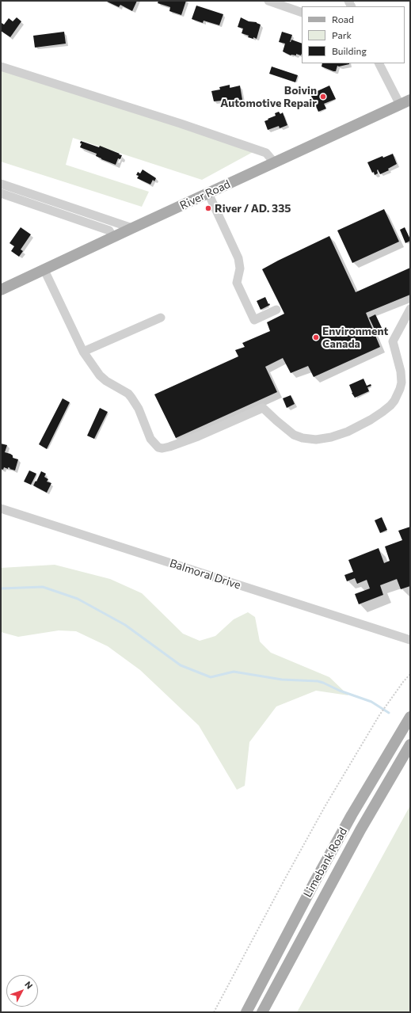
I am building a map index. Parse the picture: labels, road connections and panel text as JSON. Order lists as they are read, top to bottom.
{
  "streets": {
    "main road": ["River Road", "Limebank Road"],
    "street": ["Balmoral Drive"]
  },
  "places": ["Boivin Automotive Repair", "River / AD. 335", "Environment Canada"],
  "legend": ["Road", "Park", "Building"],
  "north": "top right"
}
